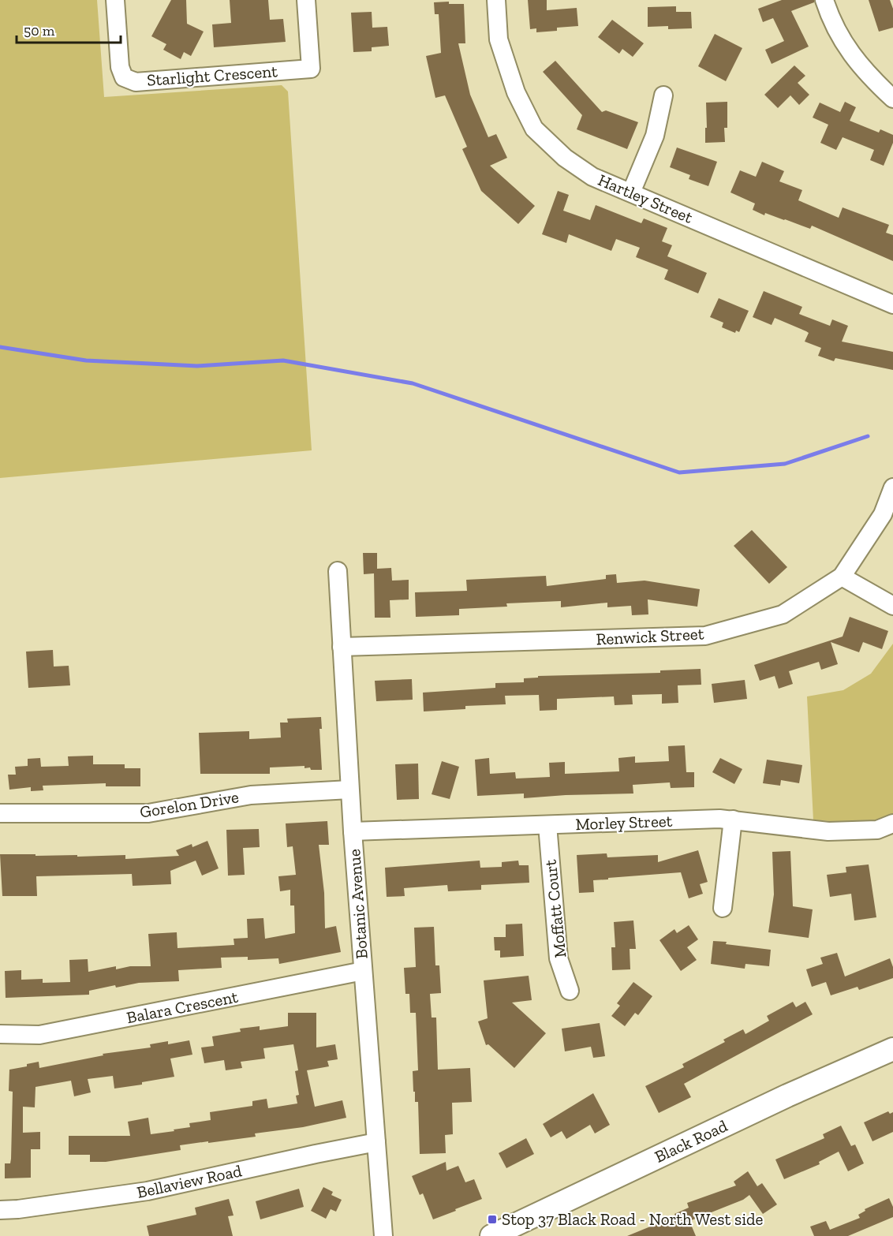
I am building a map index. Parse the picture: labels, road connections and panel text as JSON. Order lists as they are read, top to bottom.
{
  "streets": {
    "main road": ["Black Road"],
    "street": [
      "Starlight Crescent",
      "Hartley Street",
      "Renwick Street",
      "Gorelon Drive",
      "Morley Street",
      "Botanic Avenue",
      "Moffatt Court",
      "Balara Crescent",
      "Bellaview Road"
    ]
  },
  "crossings": [
    ["Renwick Street", "Botanic Avenue"],
    ["Gorelon Drive", "Botanic Avenue"],
    ["Morley Street", "Botanic Avenue"],
    ["Morley Street", "Moffatt Court"],
    ["Botanic Avenue", "Balara Crescent"],
    ["Botanic Avenue", "Bellaview Road"]
  ],
  "places": {
    "transit": ["Stop 37 Black Road - North West side"]
  },
  "scale_bar": "50 m"
}
